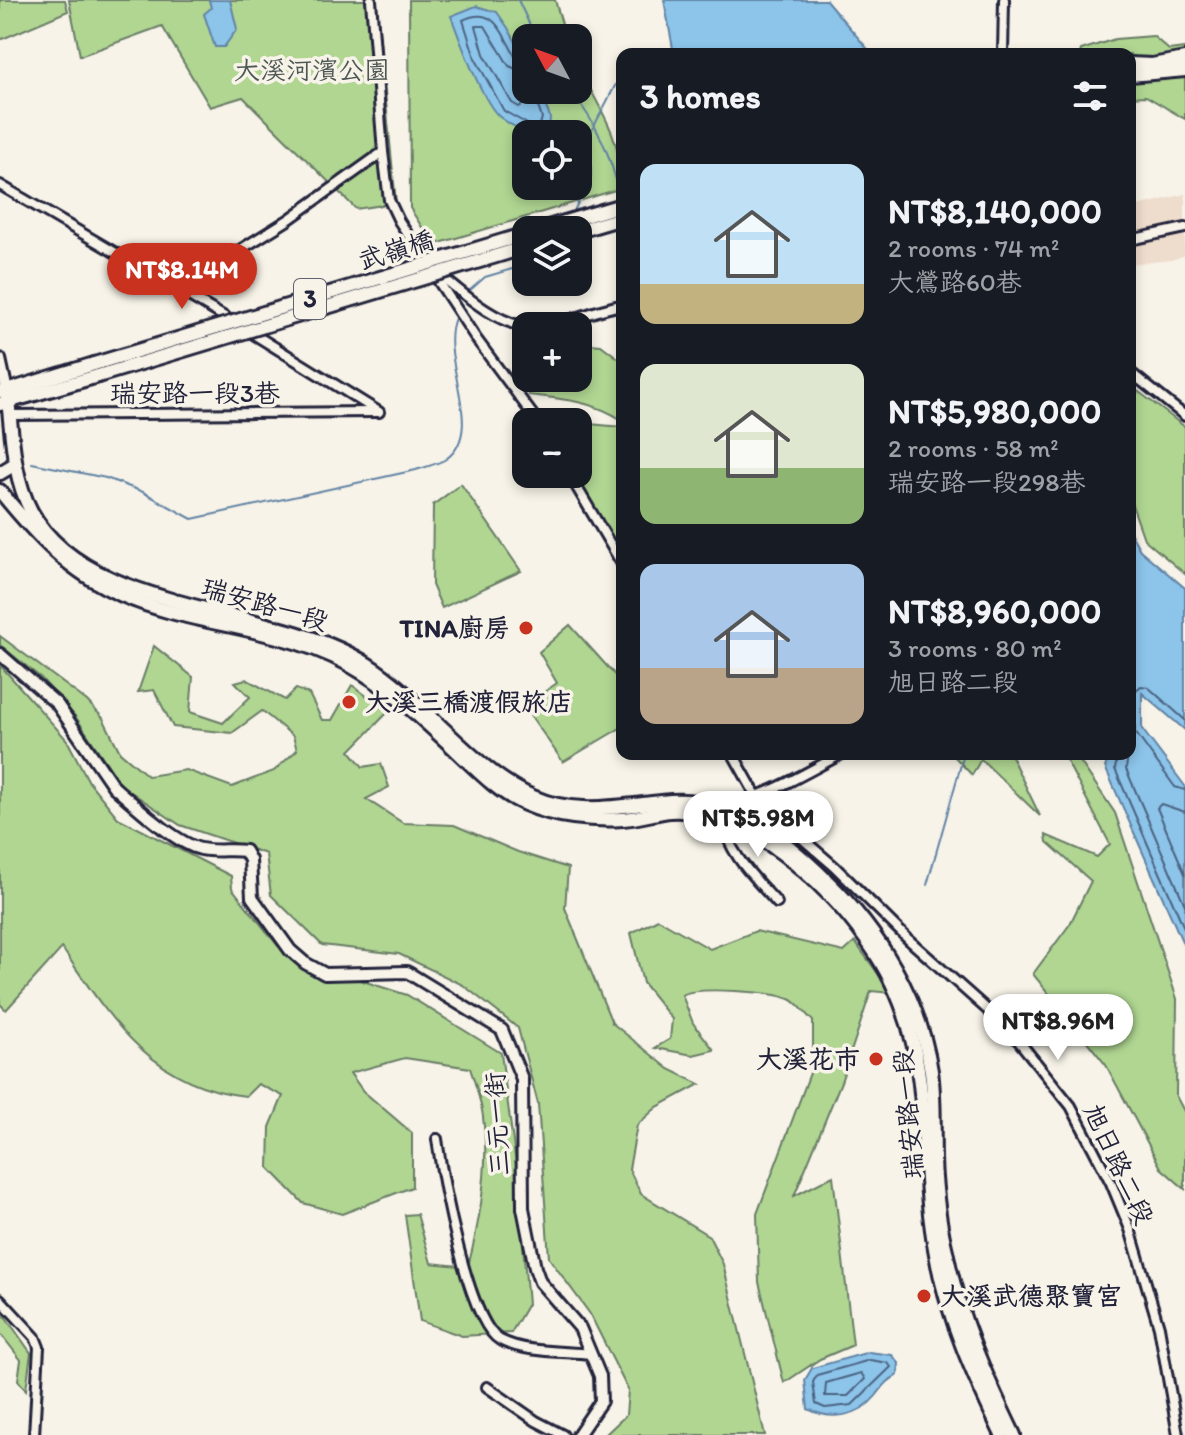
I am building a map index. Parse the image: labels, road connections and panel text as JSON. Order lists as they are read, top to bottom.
{
  "streets": {
    "main road": ["武嶺橋", "3", "瑞安路一段"],
    "street": ["瑞安路一段3巷", "三元一街", "旭日路二段"]
  },
  "crossings": [
    ["武嶺橋", "3"],
    ["3", "瑞安路一段3巷"],
    ["3", "瑞安路一段"],
    ["瑞安路一段3巷", "瑞安路一段"]
  ],
  "parks": ["大溪河濱公園"],
  "places": [
    "TINA廚房",
    "大溪三橋渡假旅店",
    "大溪花市",
    "大溪武德聚寶宮"
  ],
  "north": "top left",
  "page": {
    "map_buttons": ["+", "−"],
    "heading": "3 homes",
    "list": [
      {
        "name": "NT$8,140,000",
        "note": "2 rooms · 74 m² · 大鶯路60巷"
      },
      {
        "name": "NT$5,980,000",
        "note": "2 rooms · 58 m² · 瑞安路一段298巷"
      },
      {
        "name": "NT$8,960,000",
        "note": "3 rooms · 80 m² · 旭日路二段"
      }
    ],
    "price": ["NT$8.14M", "NT$5.98M", "NT$8.96M"]
  }
}
